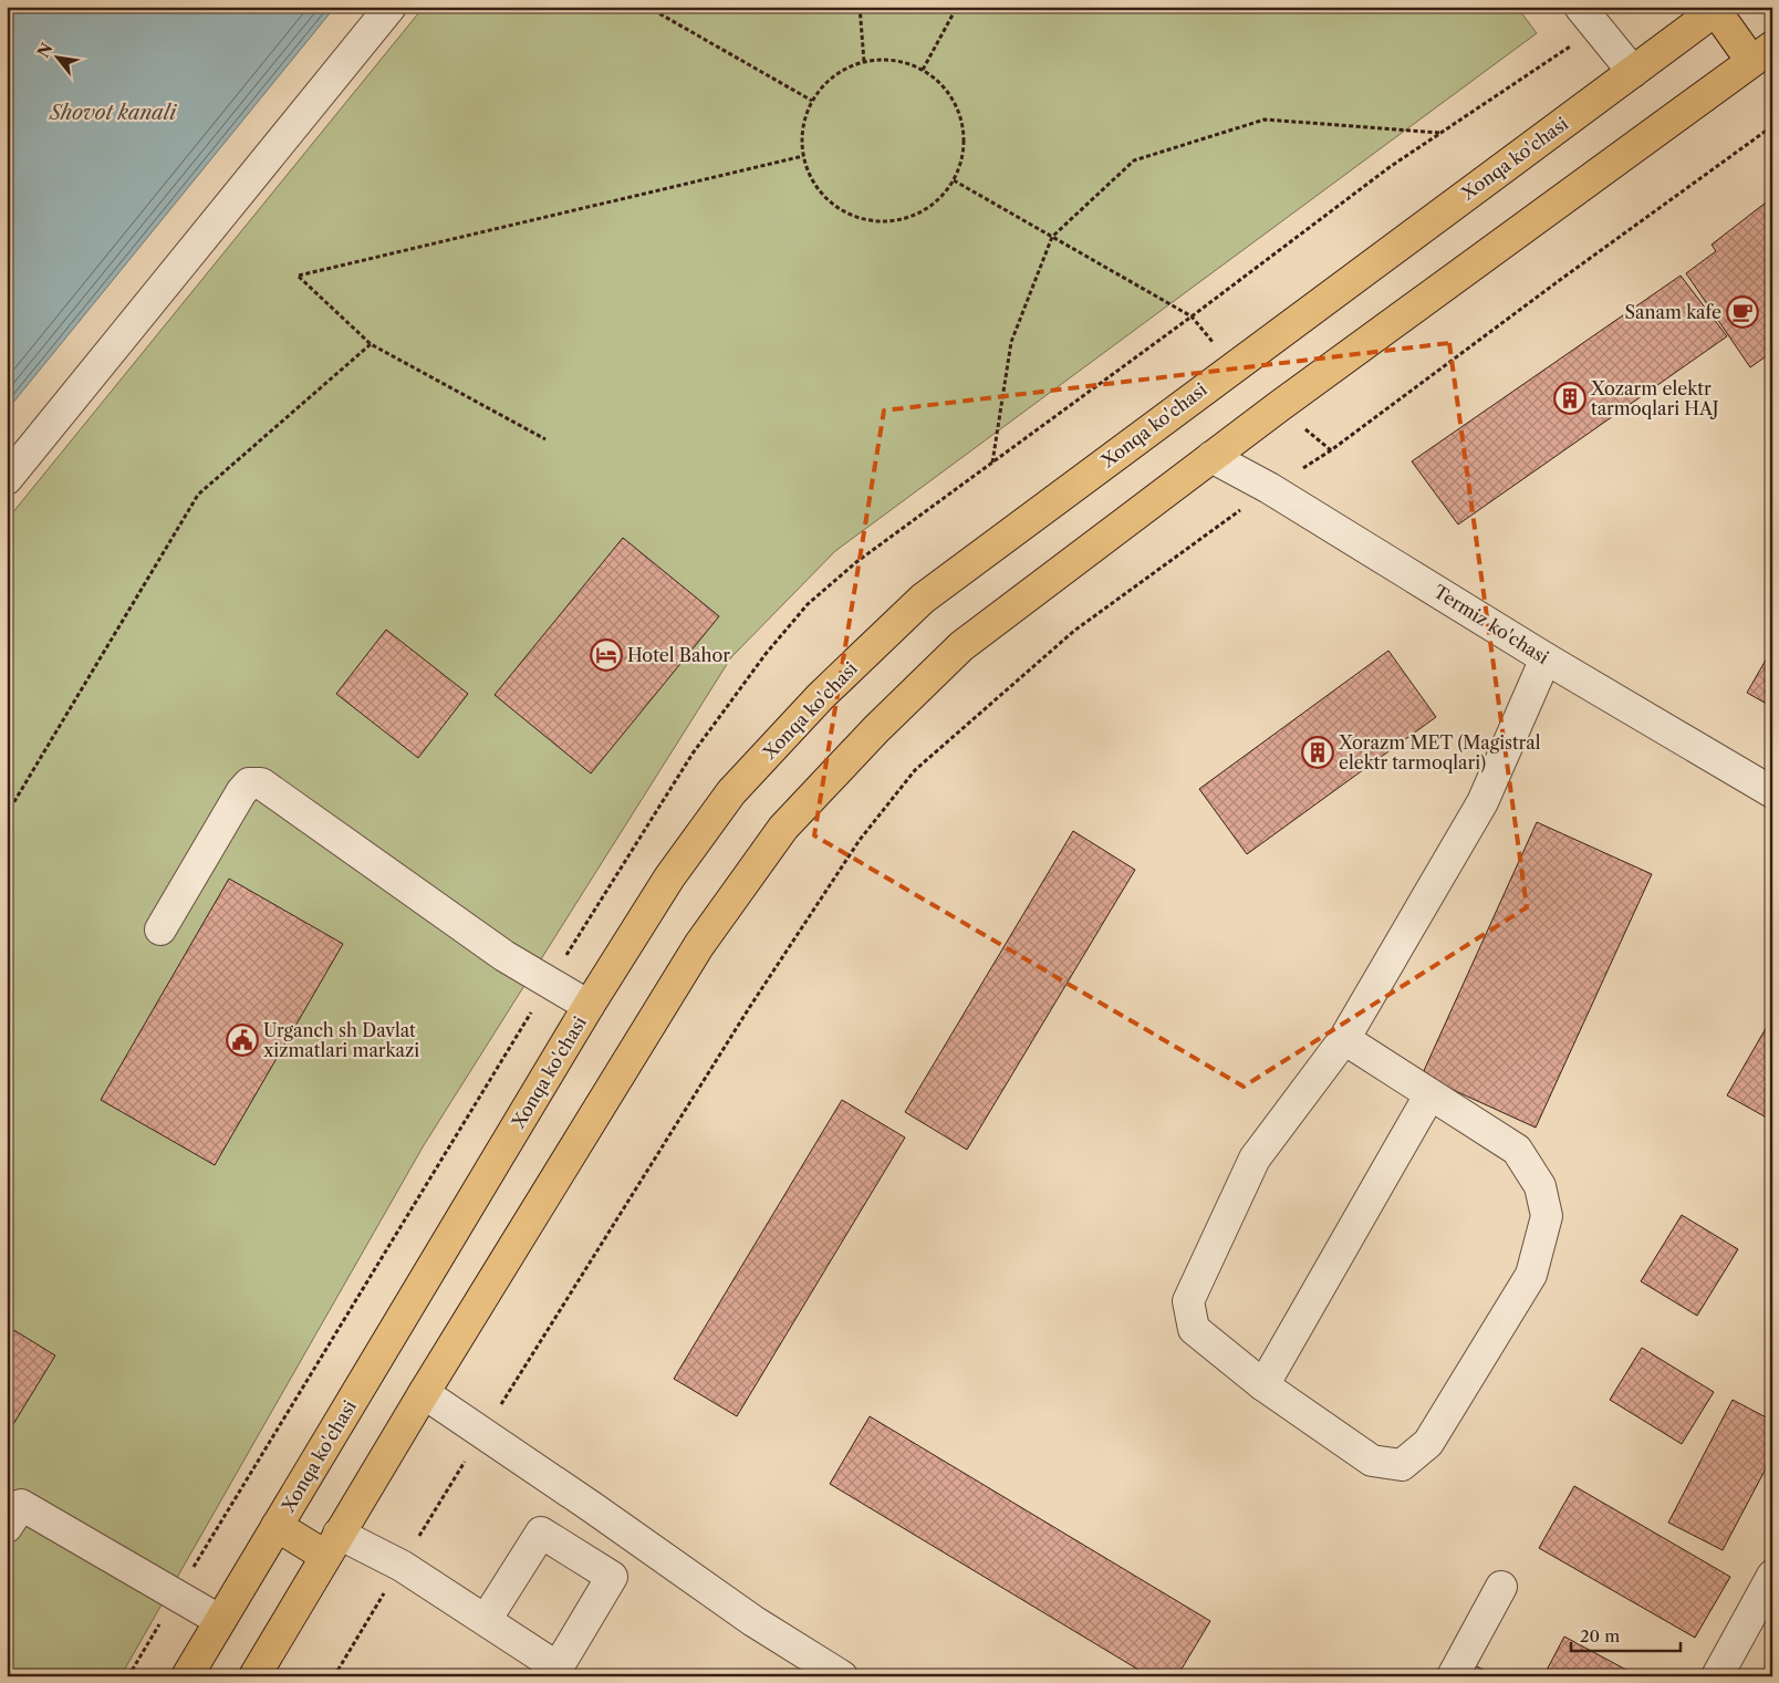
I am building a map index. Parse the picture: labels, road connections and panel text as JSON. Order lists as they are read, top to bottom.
{
  "streets": {
    "main road": ["Xonqa ko'chasi"],
    "street": ["Termiz ko'chasi"]
  },
  "water": ["Shovot kanali"],
  "places": {
    "cafe": ["Sanam kafe"],
    "building": ["Xozarm elektr tarmoqlari HAJ", "Xorazm MET (Magistral elektr tarmoqlari)"],
    "hotel": ["Hotel Bahor"],
    "public building": ["Urganch sh Davlat xizmatlari markazi"]
  },
  "scale_bar": "20 m",
  "north": "top left"
}
